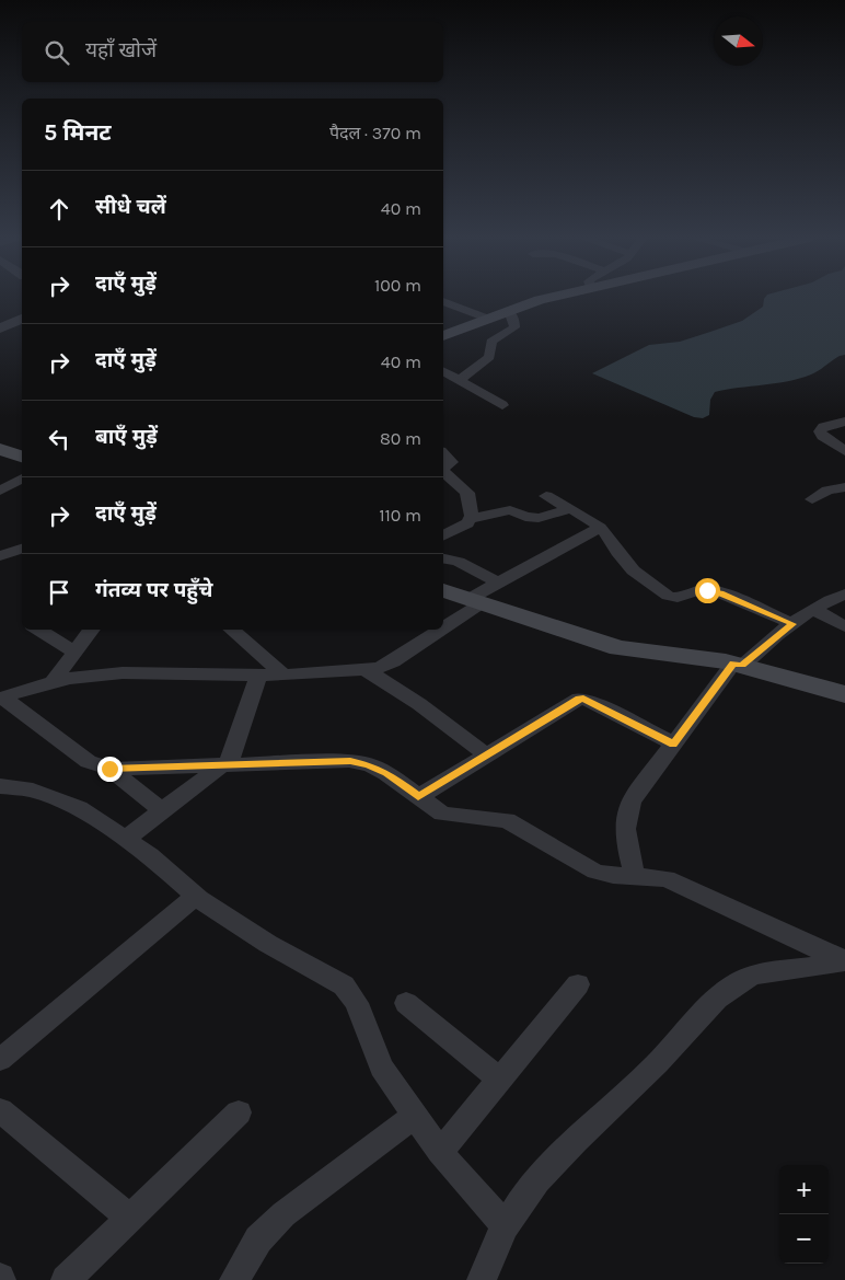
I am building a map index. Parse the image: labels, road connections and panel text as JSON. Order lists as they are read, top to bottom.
{
  "north": "right",
  "page": {
    "search": "यहाँ खोजें",
    "heading": ["5 मिनट", "पैदल · 370 m"],
    "list": [
      ["सीधे चलें", "40 m"],
      ["दाएँ मुड़ें", "100 m"],
      ["दाएँ मुड़ें", "40 m"],
      ["बाएँ मुड़ें", "80 m"],
      ["दाएँ मुड़ें", "110 m"],
      "गंतव्य पर पहुँचे"
    ],
    "map_buttons": ["+", "−"]
  }
}
